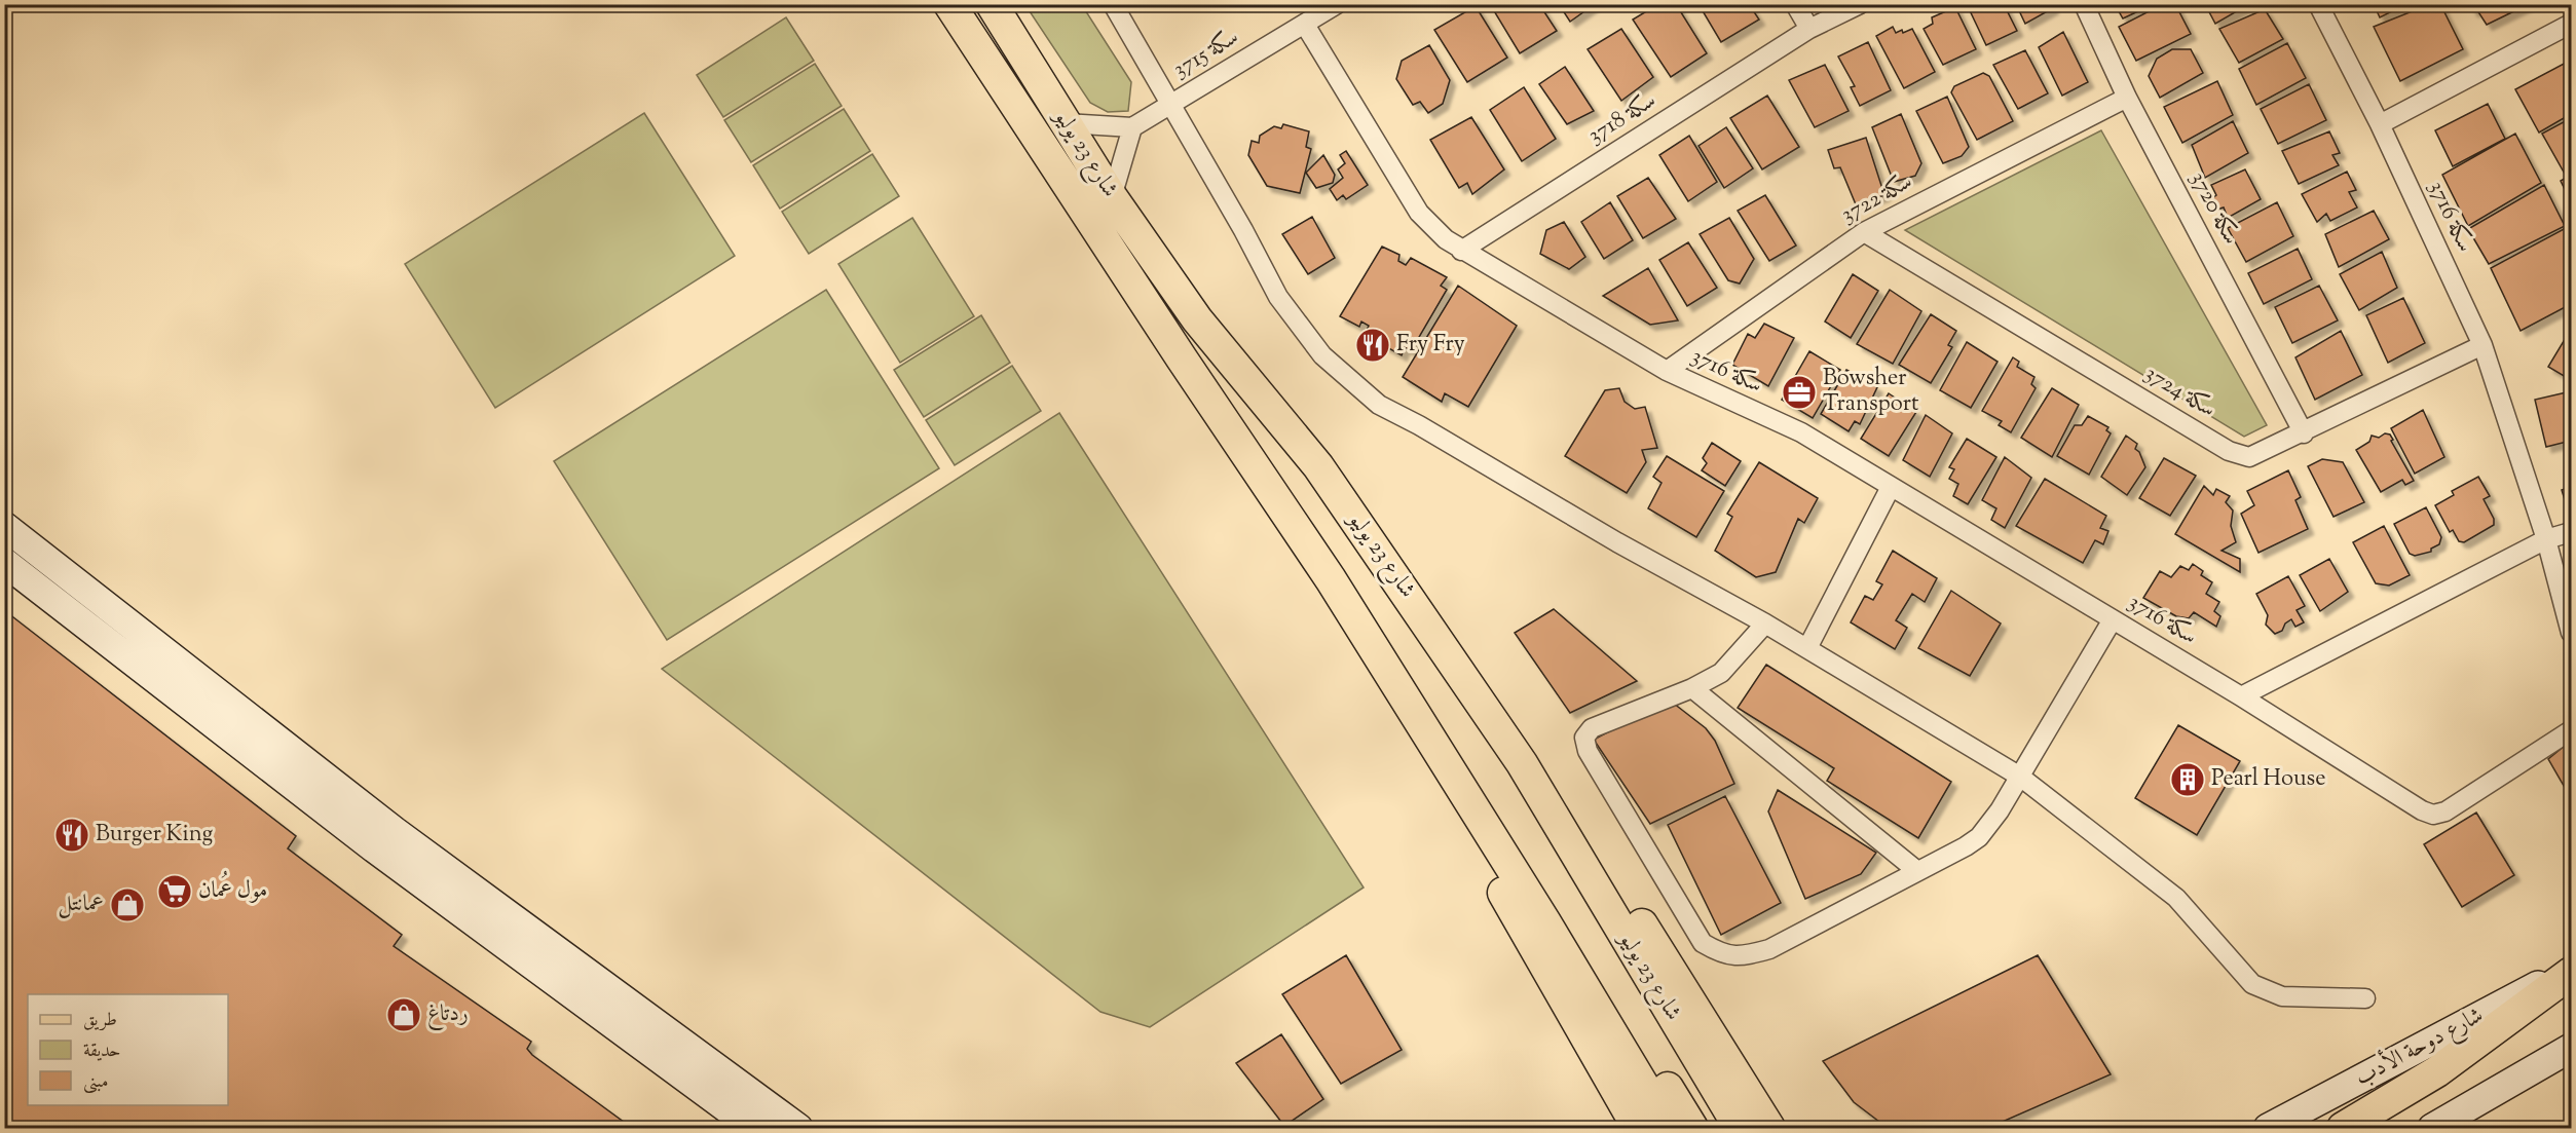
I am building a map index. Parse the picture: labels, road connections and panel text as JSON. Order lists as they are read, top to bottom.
{
  "streets": {
    "main road": ["شارع 23 يوليو"],
    "street": [
      "سكة 3715",
      "سكة 3718",
      "سكة 3722",
      "سكة 3720",
      "سكة 3716",
      "سكة 3724",
      "شارع دوحة الأدب"
    ]
  },
  "crossings": [
    ["سكة 3715", "سكة 3716"],
    ["سكة 3718", "سكة 3716"],
    ["سكة 3722", "سكة 3720"],
    ["سكة 3722", "سكة 3716"],
    ["سكة 3722", "سكة 3724"],
    ["سكة 3720", "سكة 3724"],
    ["سكة 3716", "سكة 3724"]
  ],
  "places": {
    "restaurant": ["Fry Fry", "Burger King"],
    "office": ["Bowsher Transport"],
    "building": ["Pearl House"],
    "supermarket": ["مول عُمان"],
    "shop": ["عمانتل", "ردتاغ"]
  },
  "legend": ["طريق", "حديقة", "مبنى"]
}
